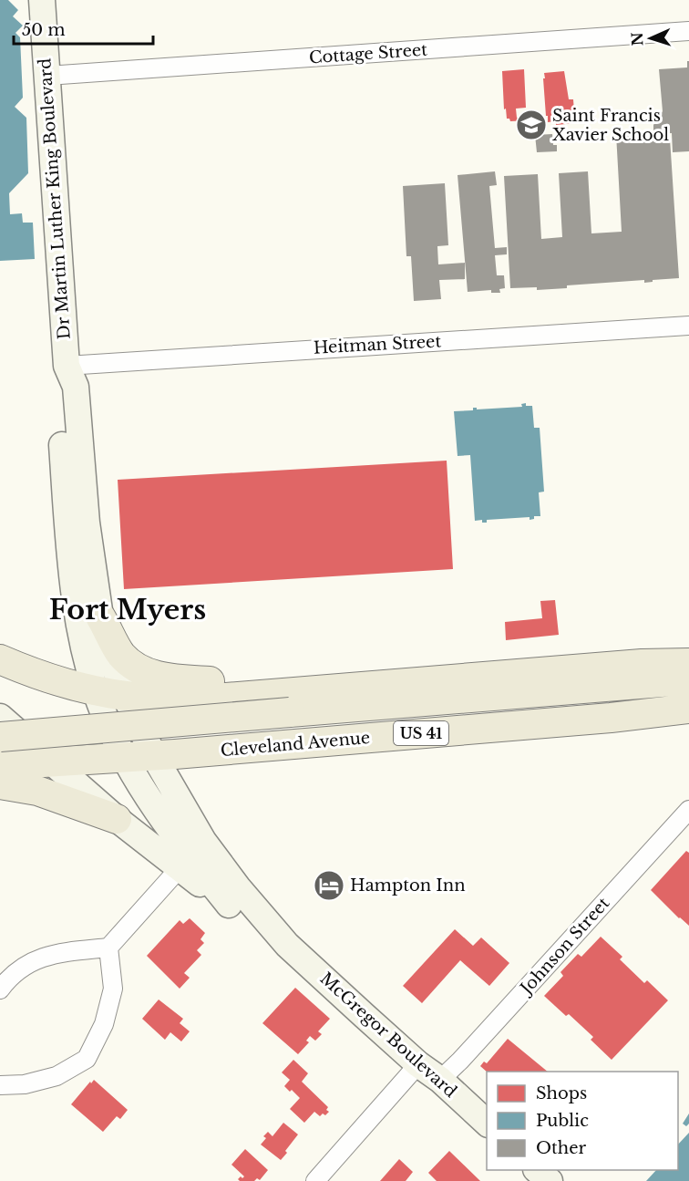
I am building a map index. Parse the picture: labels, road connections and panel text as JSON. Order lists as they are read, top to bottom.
{
  "streets": {
    "main road": [
      "Dr Martin Luther King Boulevard",
      "US 41",
      "Cleveland Avenue",
      "McGregor Boulevard"
    ],
    "street": ["Cottage Street", "Heitman Street", "Johnson Street"]
  },
  "crossings": [
    ["Cottage Street", "Dr Martin Luther King Boulevard"],
    ["Dr Martin Luther King Boulevard", "Heitman Street"],
    ["Dr Martin Luther King Boulevard", "Cleveland Avenue"],
    ["Dr Martin Luther King Boulevard", "McGregor Boulevard"],
    ["Cleveland Avenue", "McGregor Boulevard"],
    ["Johnson Street", "McGregor Boulevard"]
  ],
  "districts": ["Fort Myers"],
  "places": {
    "school or university": ["Saint Francis Xavier School"],
    "hotel": ["Hampton Inn"]
  },
  "legend": ["Shops", "Public", "Other"],
  "scale_bar": "50 m",
  "north": "left"
}
